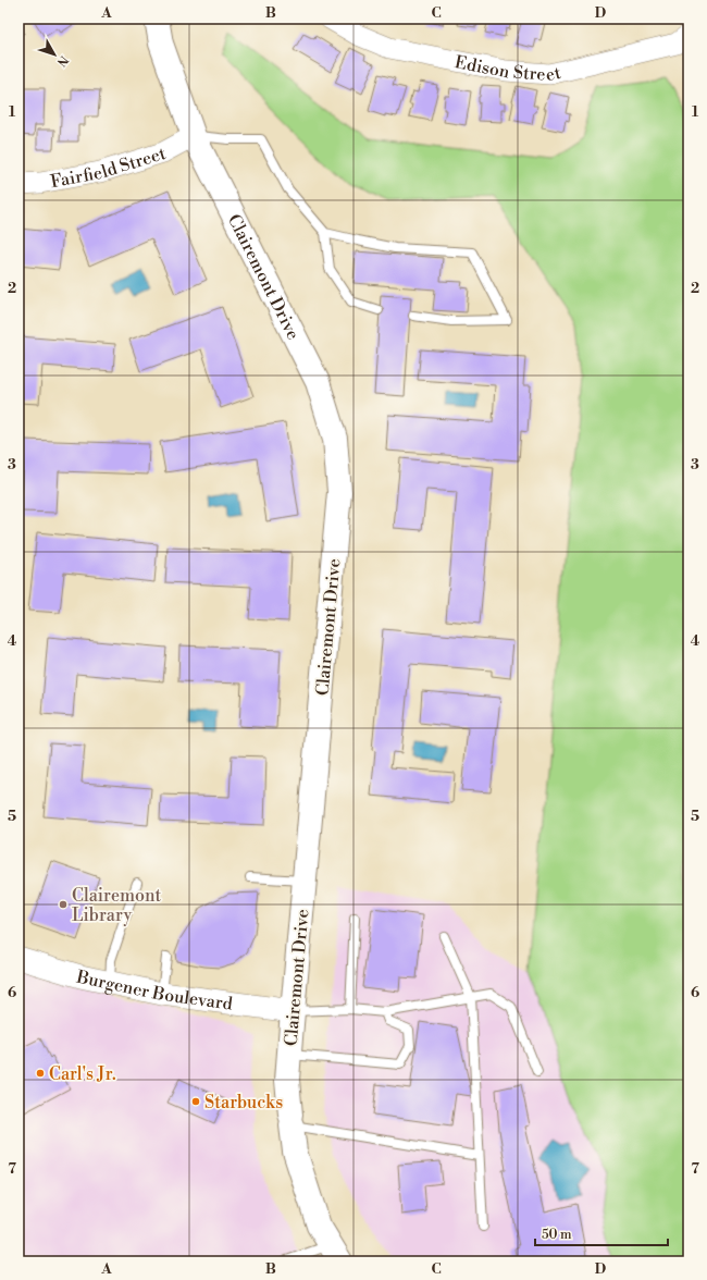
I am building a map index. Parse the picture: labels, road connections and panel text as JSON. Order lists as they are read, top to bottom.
{
  "streets": {
    "main road": ["Clairemont Drive", "Burgener Boulevard"],
    "street": ["Edison Street", "Fairfield Street"]
  },
  "crossings": [
    ["Fairfield Street", "Clairemont Drive"],
    ["Clairemont Drive", "Burgener Boulevard"]
  ],
  "places": ["Clairemont Library", "Carl's Jr.", "Starbucks"],
  "scale_bar": "50 m",
  "north": "bottom right",
  "grid": {
    "columns": [
      "A",
      "B",
      "C",
      "D"
    ],
    "rows": [
      "1",
      "2",
      "3",
      "4",
      "5",
      "6",
      "7"
    ]
  }
}
